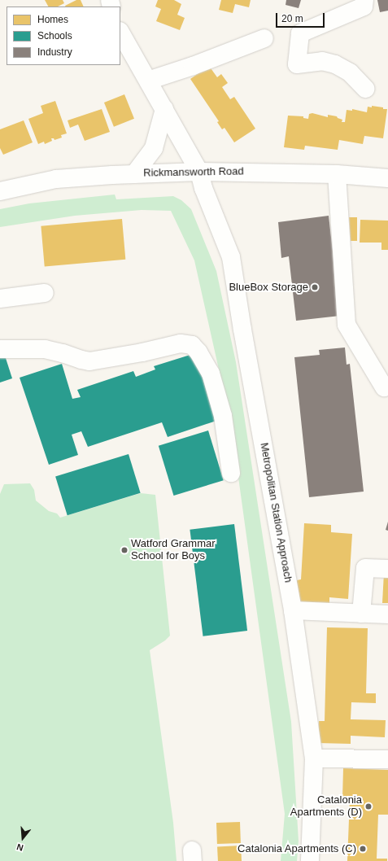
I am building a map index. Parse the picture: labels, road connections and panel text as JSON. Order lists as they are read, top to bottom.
{
  "streets": {
    "street": ["Rickmansworth Road", "Metropolitan Station Approach"]
  },
  "crossings": [
    ["Rickmansworth Road", "Metropolitan Station Approach"]
  ],
  "places": [
    "BlueBox Storage",
    "Watford Grammar School for Boys",
    "Catalonia Apartments (D)",
    "Catalonia Apartments (C)"
  ],
  "legend": ["Homes", "Schools", "Industry"],
  "scale_bar": "20 m",
  "north": "bottom"
}
